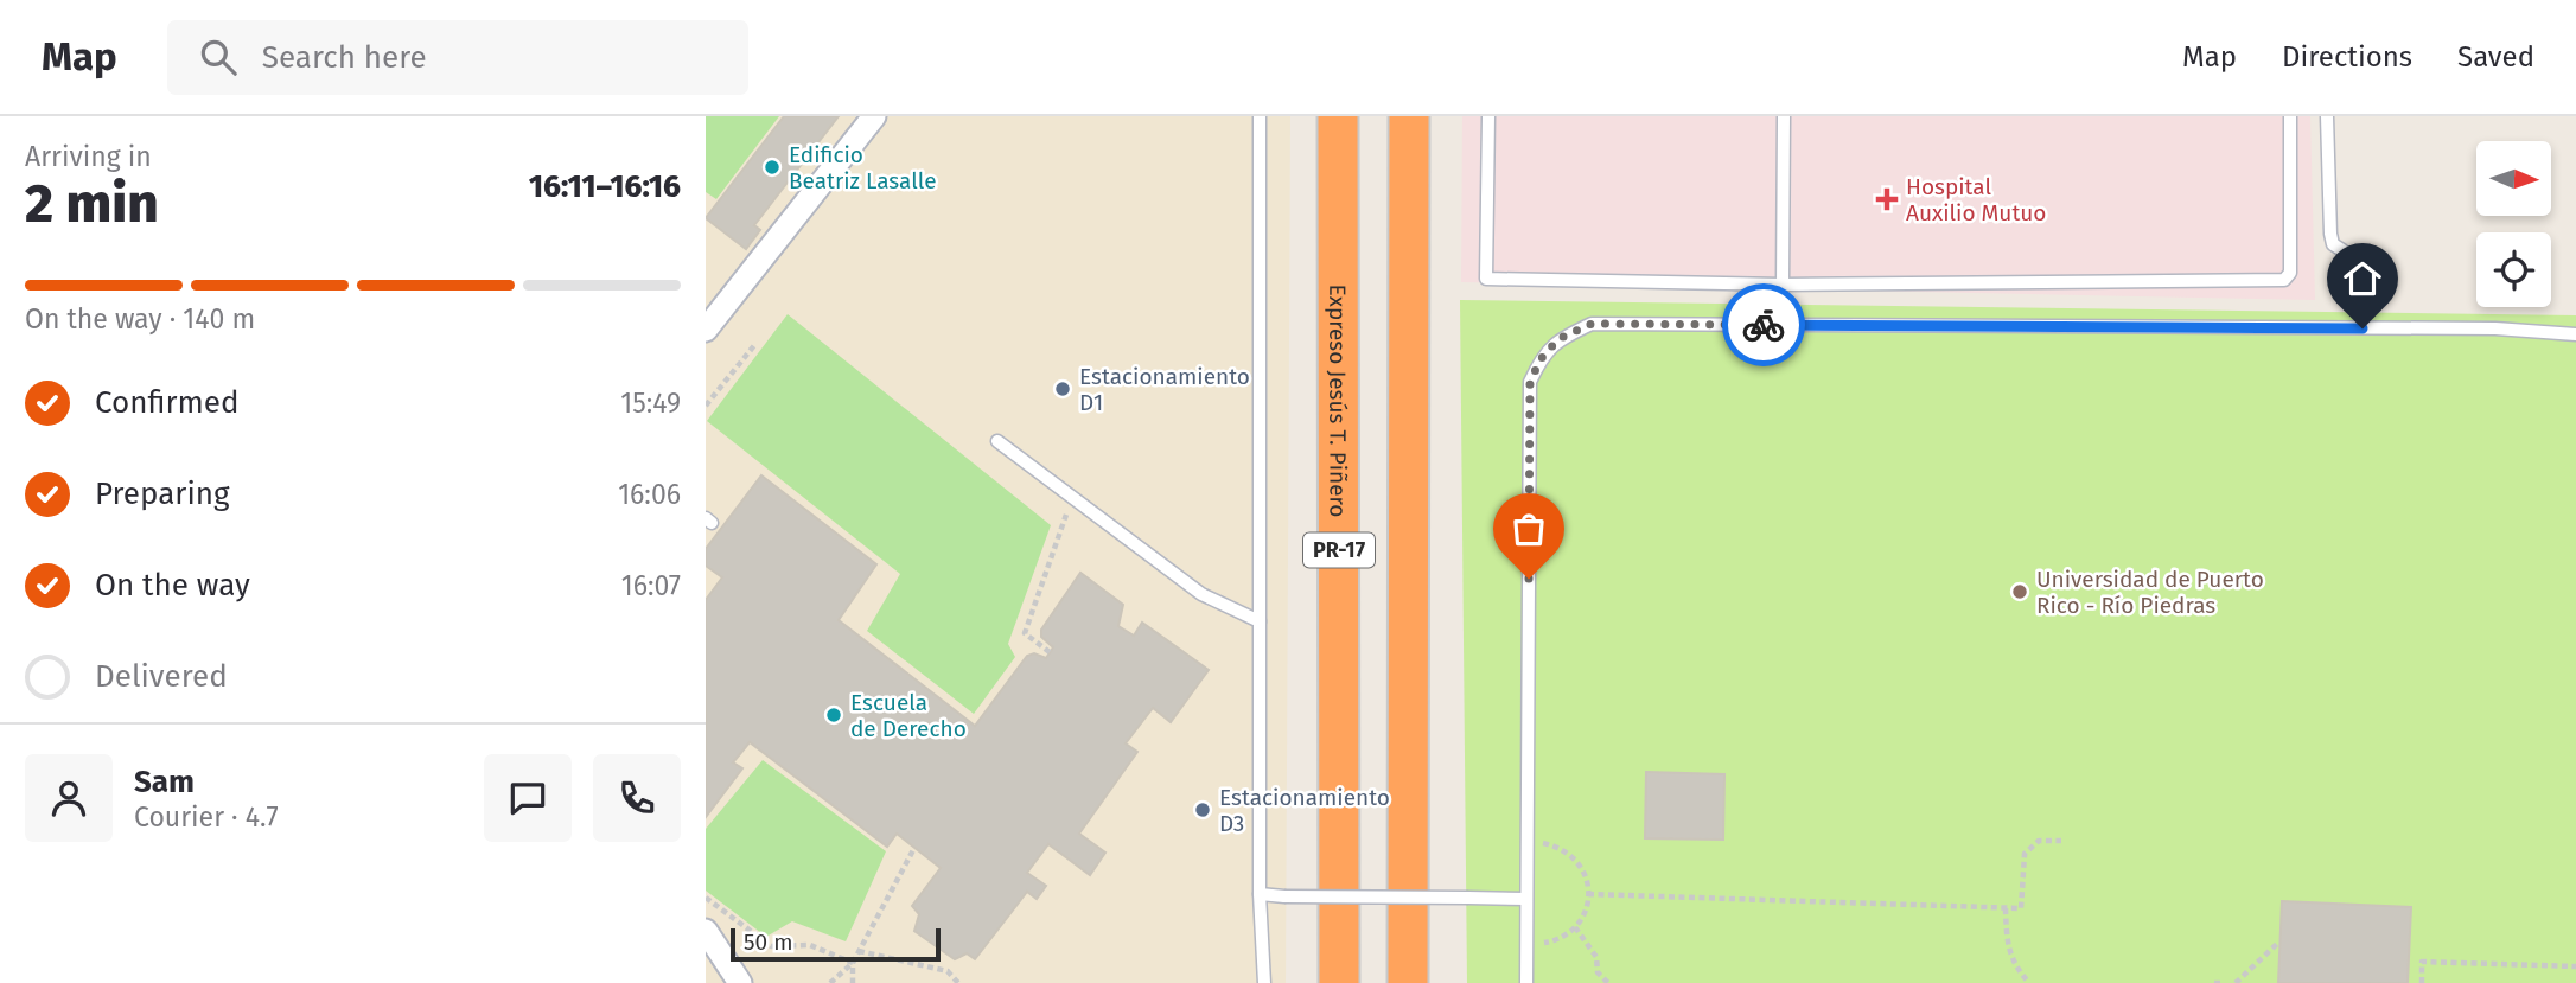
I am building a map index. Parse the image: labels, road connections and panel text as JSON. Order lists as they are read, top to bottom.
{
  "streets": {
    "highway": ["Expreso Jesús T. Piñero", "PR-17"]
  },
  "places": {
    "other": [
      "Edificio Beatriz Lasalle",
      "Estacionamiento D1",
      "Universidad de Puerto Rico - Río Piedras",
      "Escuela de Derecho",
      "Estacionamiento D3"
    ],
    "health": ["Hospital Auxilio Mutuo"]
  },
  "scale_bar": "50 m",
  "north": "right",
  "page": {
    "header": "Map",
    "search": "Search here",
    "nav": ["Map", "Directions", "Saved"],
    "heading": ["2 min", "Arriving in", "16:11–16:16"],
    "panel": ["Sam", "Courier · 4.7"],
    "bar": "On the way · 140 m",
    "list": [
      ["Confirmed", "15:49"],
      ["Preparing", "16:06"],
      ["On the way", "16:07"],
      "Delivered"
    ],
    "scale": "50 m"
  }
}
